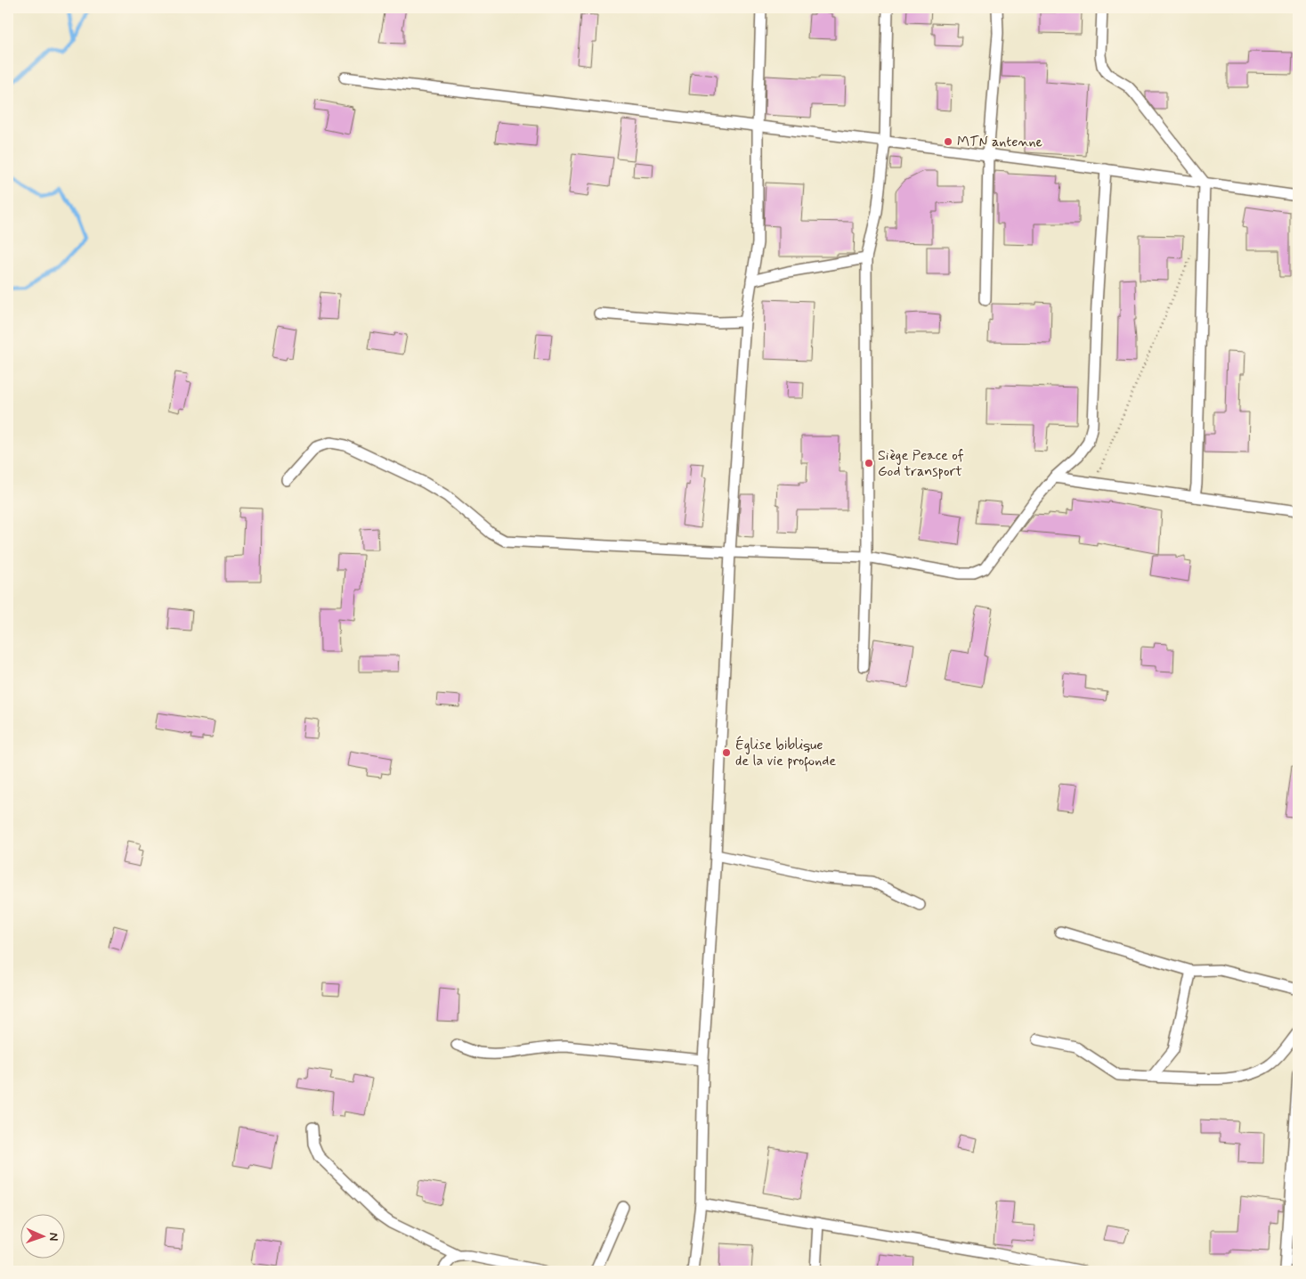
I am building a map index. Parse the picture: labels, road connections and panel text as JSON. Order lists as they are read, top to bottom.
{
  "places": ["MTN antenne", "Siège Peace of God transport", "Église biblique de la vie profonde"],
  "north": "right"
}
